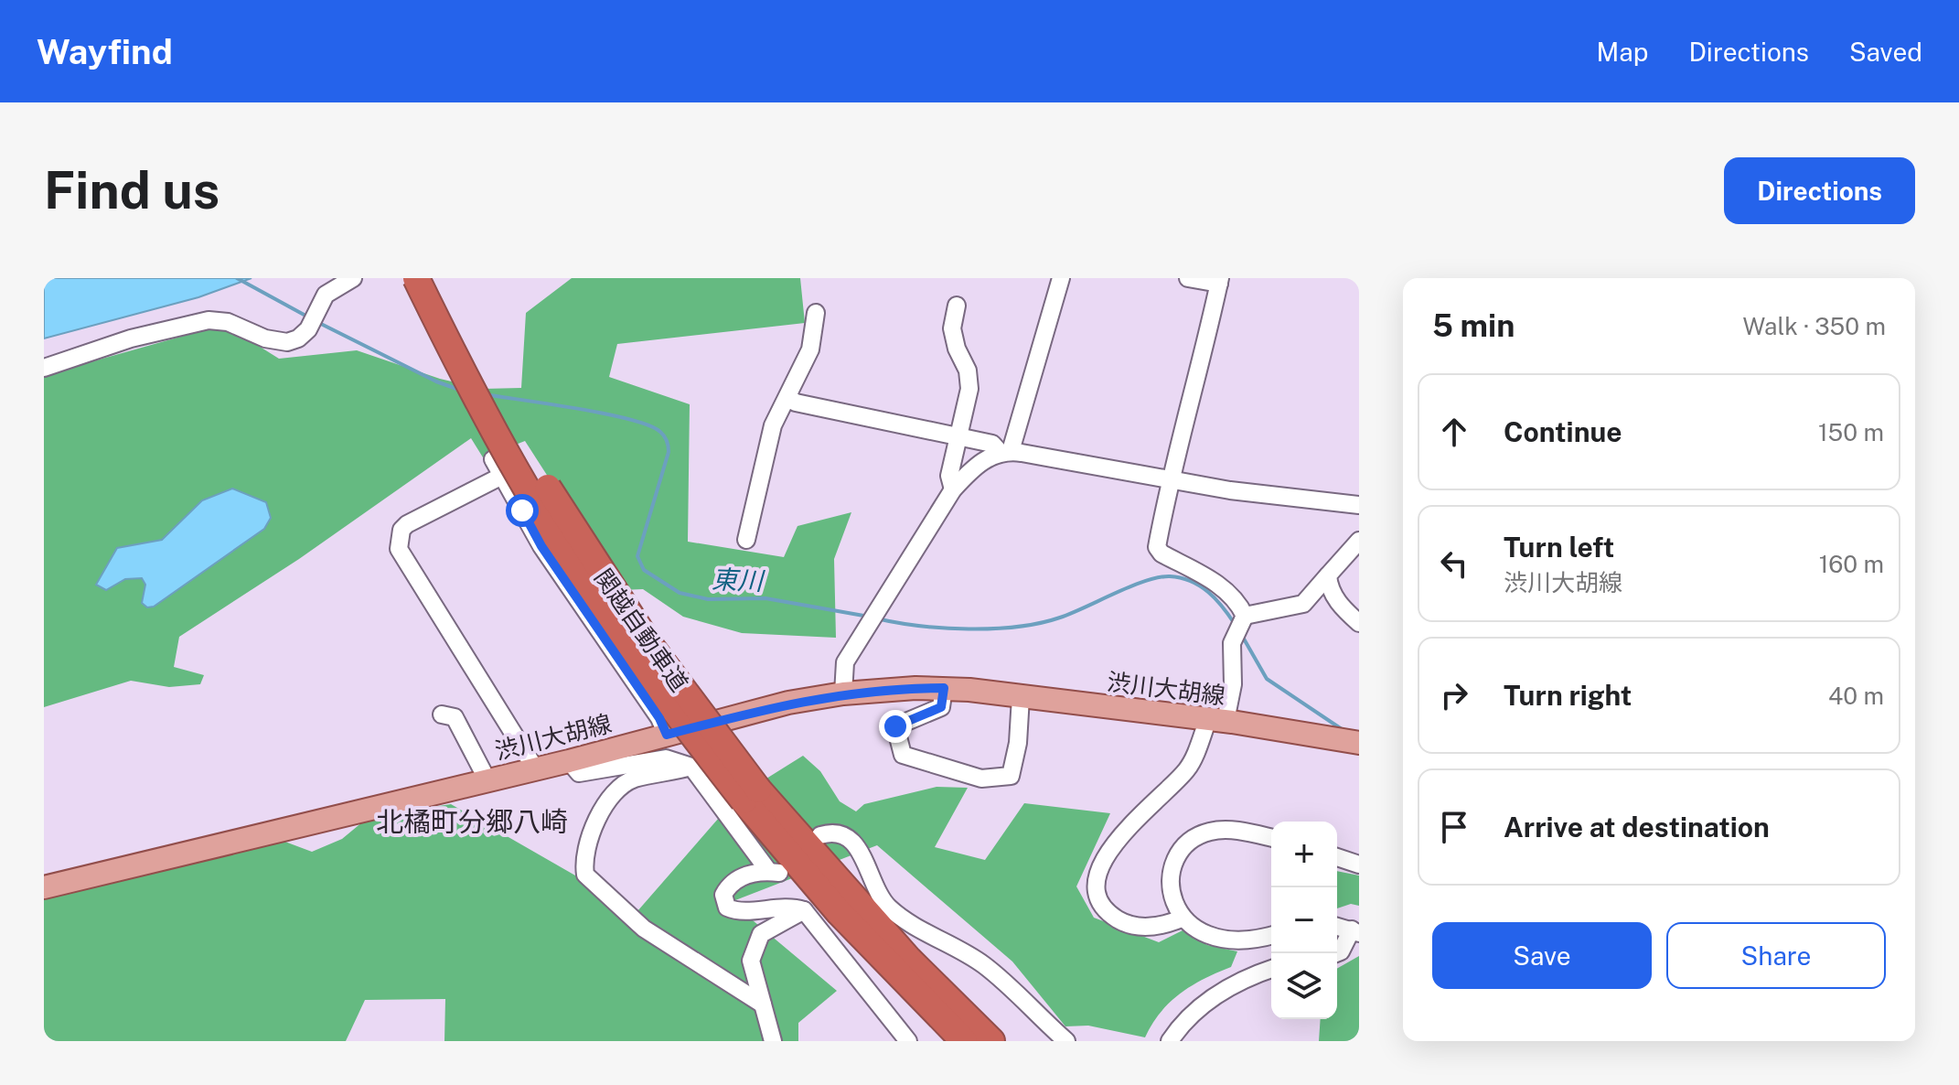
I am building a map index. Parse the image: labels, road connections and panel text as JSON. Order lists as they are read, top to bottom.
{
  "streets": {
    "highway": ["関越自動車道"],
    "main road": ["渋川大胡線"]
  },
  "districts": ["北橘町分郷八崎"],
  "water": ["東川"],
  "page": {
    "header": "Wayfind",
    "nav": ["Map", "Directions", "Saved"],
    "buttons": [
      "Directions",
      ["Save", "Share"]
    ],
    "title": "Find us",
    "heading": ["5 min", "Walk · 350 m"],
    "list": [
      ["Continue", "150 m"],
      ["Turn left", "渋川大胡線", "160 m"],
      ["Turn right", "40 m"],
      "Arrive at destination"
    ],
    "map_buttons": ["+", "−"]
  }
}
